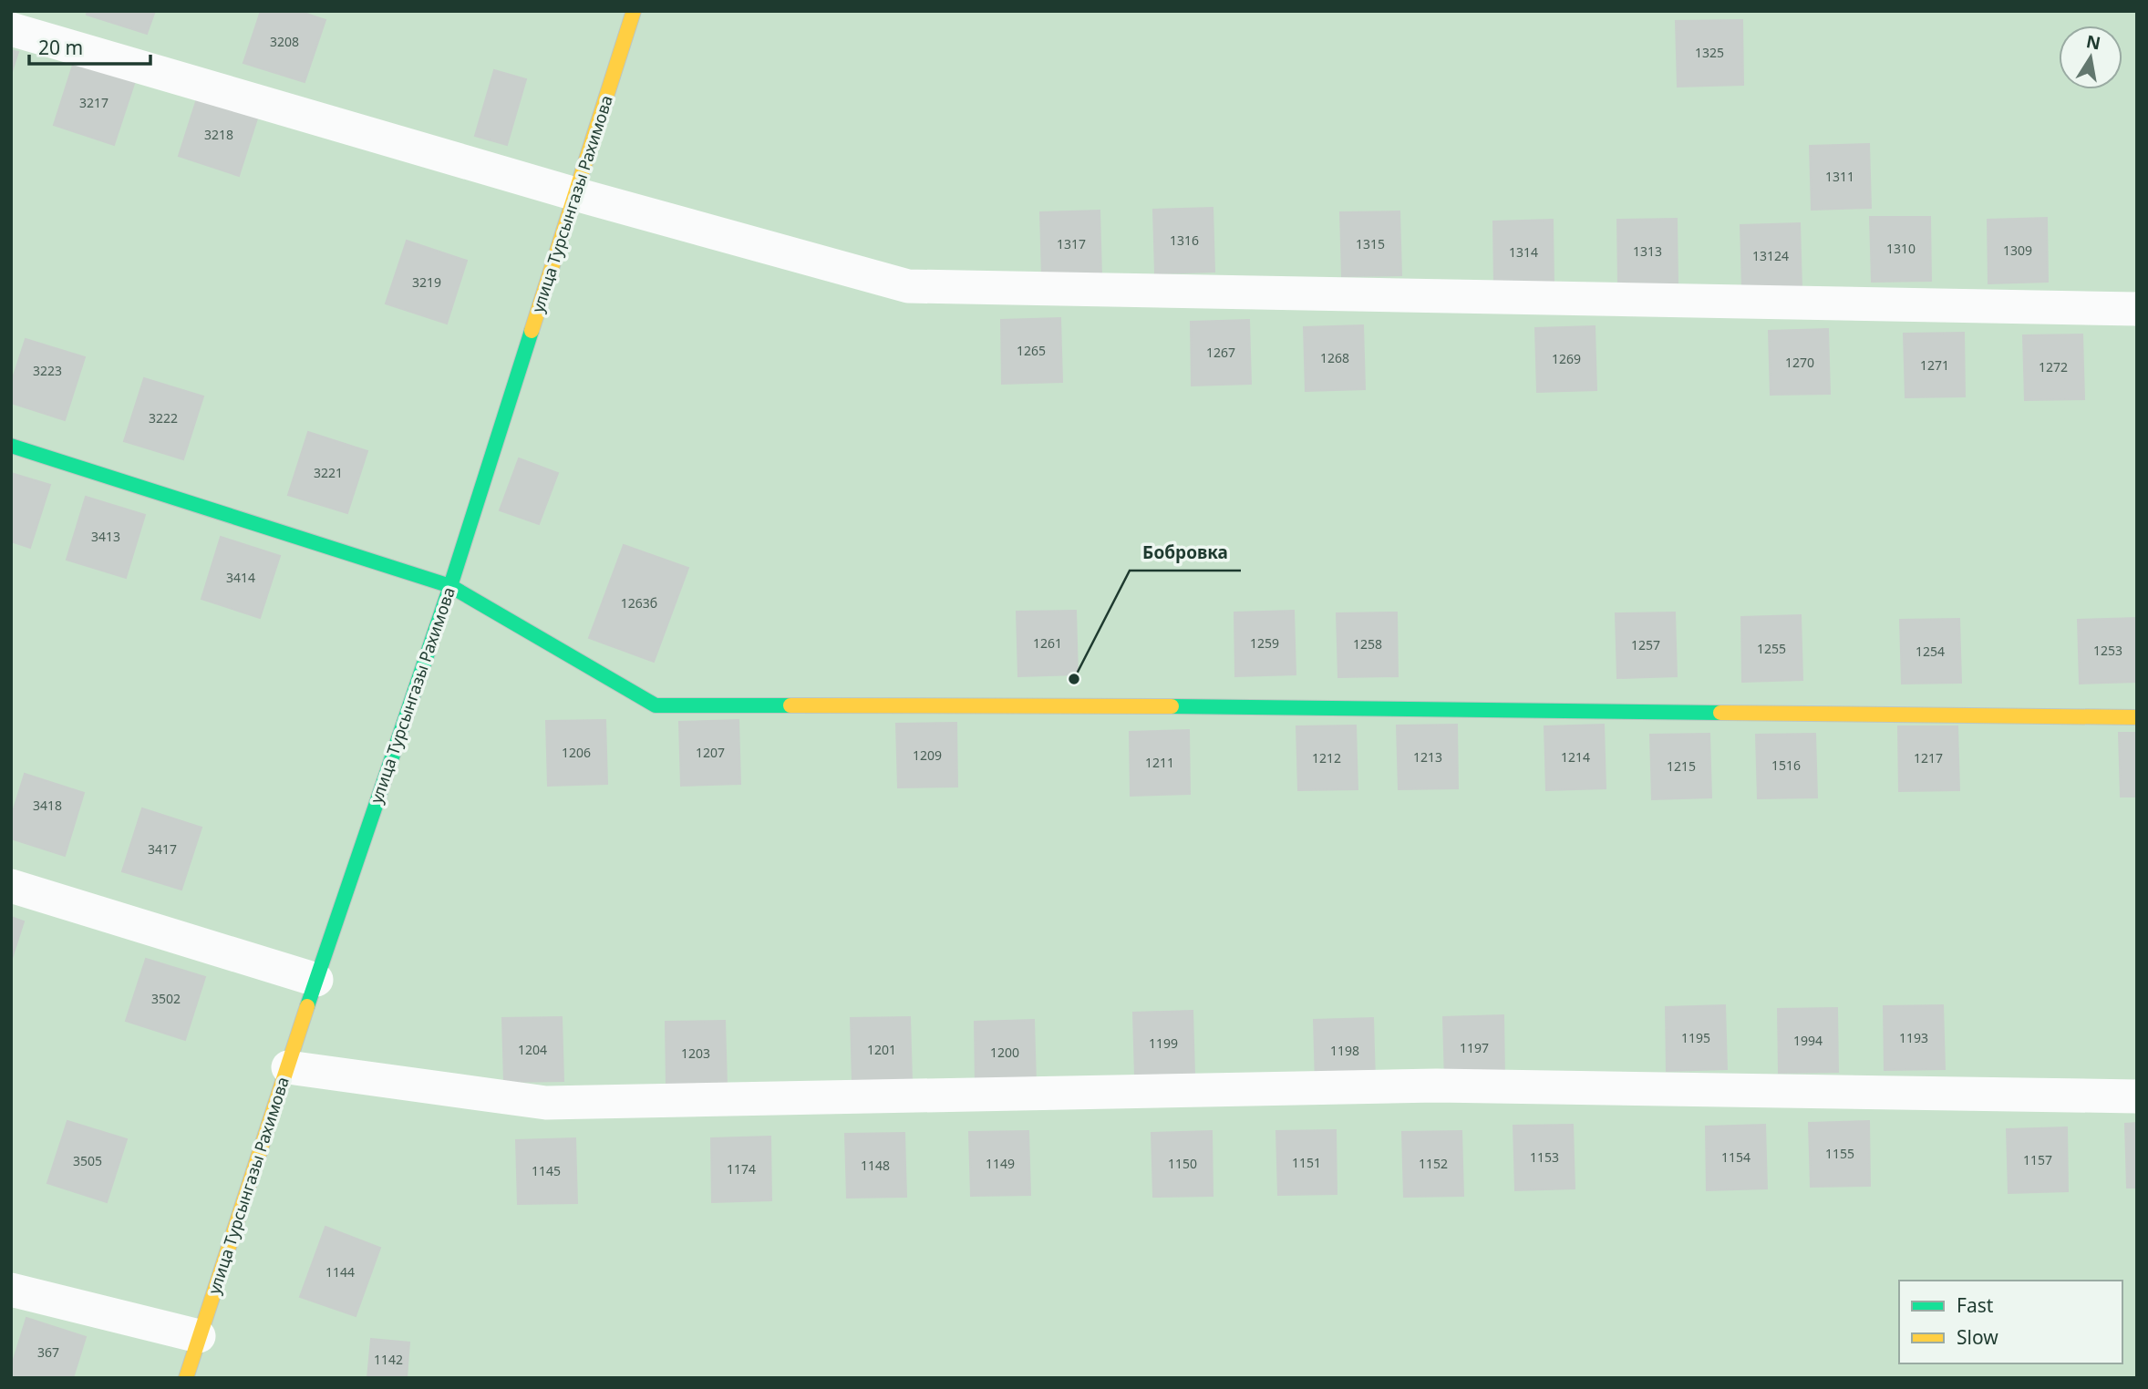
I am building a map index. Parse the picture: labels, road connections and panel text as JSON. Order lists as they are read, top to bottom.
{
  "streets": {
    "street": ["улица Турсынгазы Рахимова"]
  },
  "places": ["Бобровка"],
  "house_numbers": [
    "3208",
    "1325",
    "3217",
    "3218",
    "1311",
    "1316",
    "1317",
    "1315",
    "1310",
    "1309",
    "1313",
    "1314",
    "13124",
    "3219",
    "1265",
    "1267",
    "1268",
    "1269",
    "1270",
    "1271",
    "1272",
    "3223",
    "3222",
    "3221",
    "3413",
    "3414",
    "1263б",
    "1261",
    "1259",
    "1258",
    "1257",
    "1255",
    "1253",
    "1254",
    "1206",
    "1207",
    "1209",
    "1213",
    "1214",
    "1212",
    "1217",
    "1211",
    "1516",
    "1215",
    "3418",
    "3417",
    "3502",
    "1195",
    "1193",
    "1994",
    "1199",
    "1197",
    "1204",
    "1201",
    "1198",
    "1200",
    "1203",
    "1155",
    "1153",
    "1154",
    "1157",
    "3505",
    "1151",
    "1149",
    "1150",
    "1152",
    "1148",
    "1174",
    "1145",
    "1144",
    "367",
    "1142"
  ],
  "legend": ["Fast", "Slow"],
  "scale_bar": "20 m",
  "north": "top"
}
